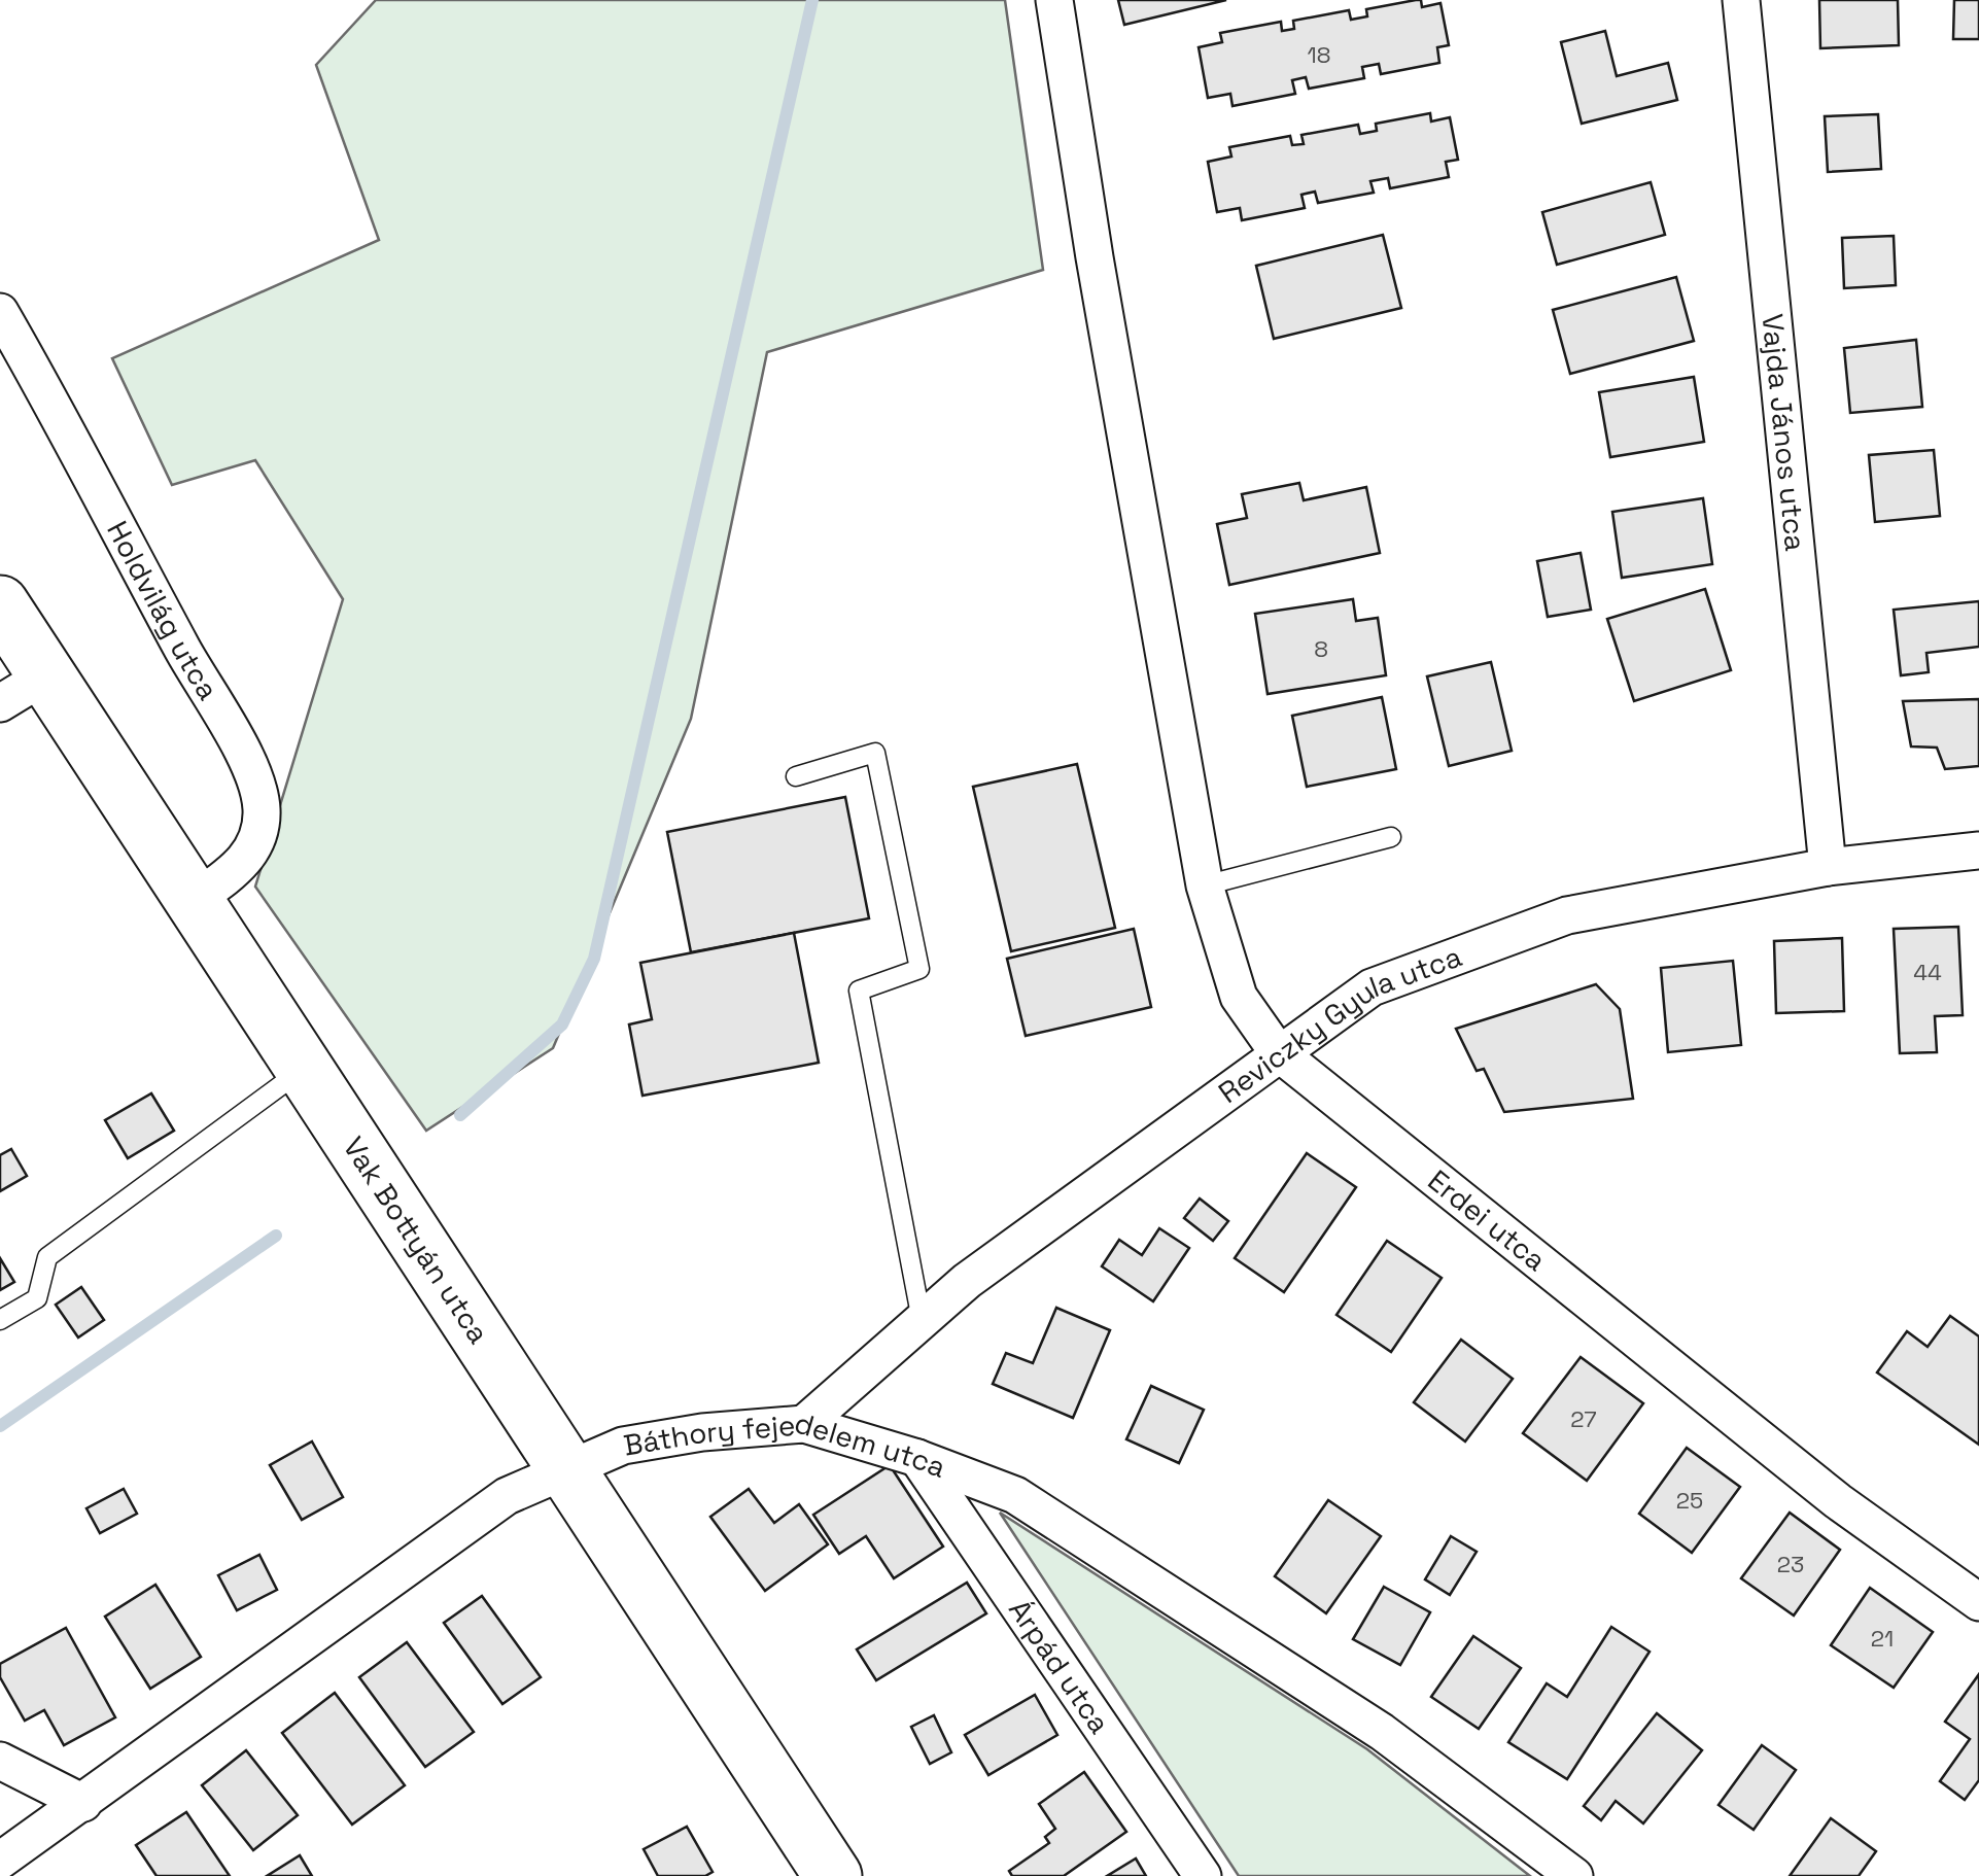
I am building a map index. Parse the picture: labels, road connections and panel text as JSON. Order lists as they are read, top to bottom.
{
  "streets": {
    "main road": ["Vak Bottyán utca"],
    "street": [
      "Vajda János utca",
      "Holdvilág utca",
      "Reviczky Gyula utca",
      "Erdei utca",
      "Báthory fejedelem utca",
      "Árpád utca"
    ]
  },
  "crossings": [
    ["Vajda János utca", "Reviczky Gyula utca"],
    ["Holdvilág utca", "Vak Bottyán utca"],
    ["Reviczky Gyula utca", "Erdei utca"],
    ["Reviczky Gyula utca", "Báthory fejedelem utca"],
    ["Vak Bottyán utca", "Báthory fejedelem utca"],
    ["Báthory fejedelem utca", "Árpád utca"]
  ],
  "house_numbers": [
    "18",
    "8",
    "44",
    "27",
    "25",
    "23",
    "21"
  ]
}
